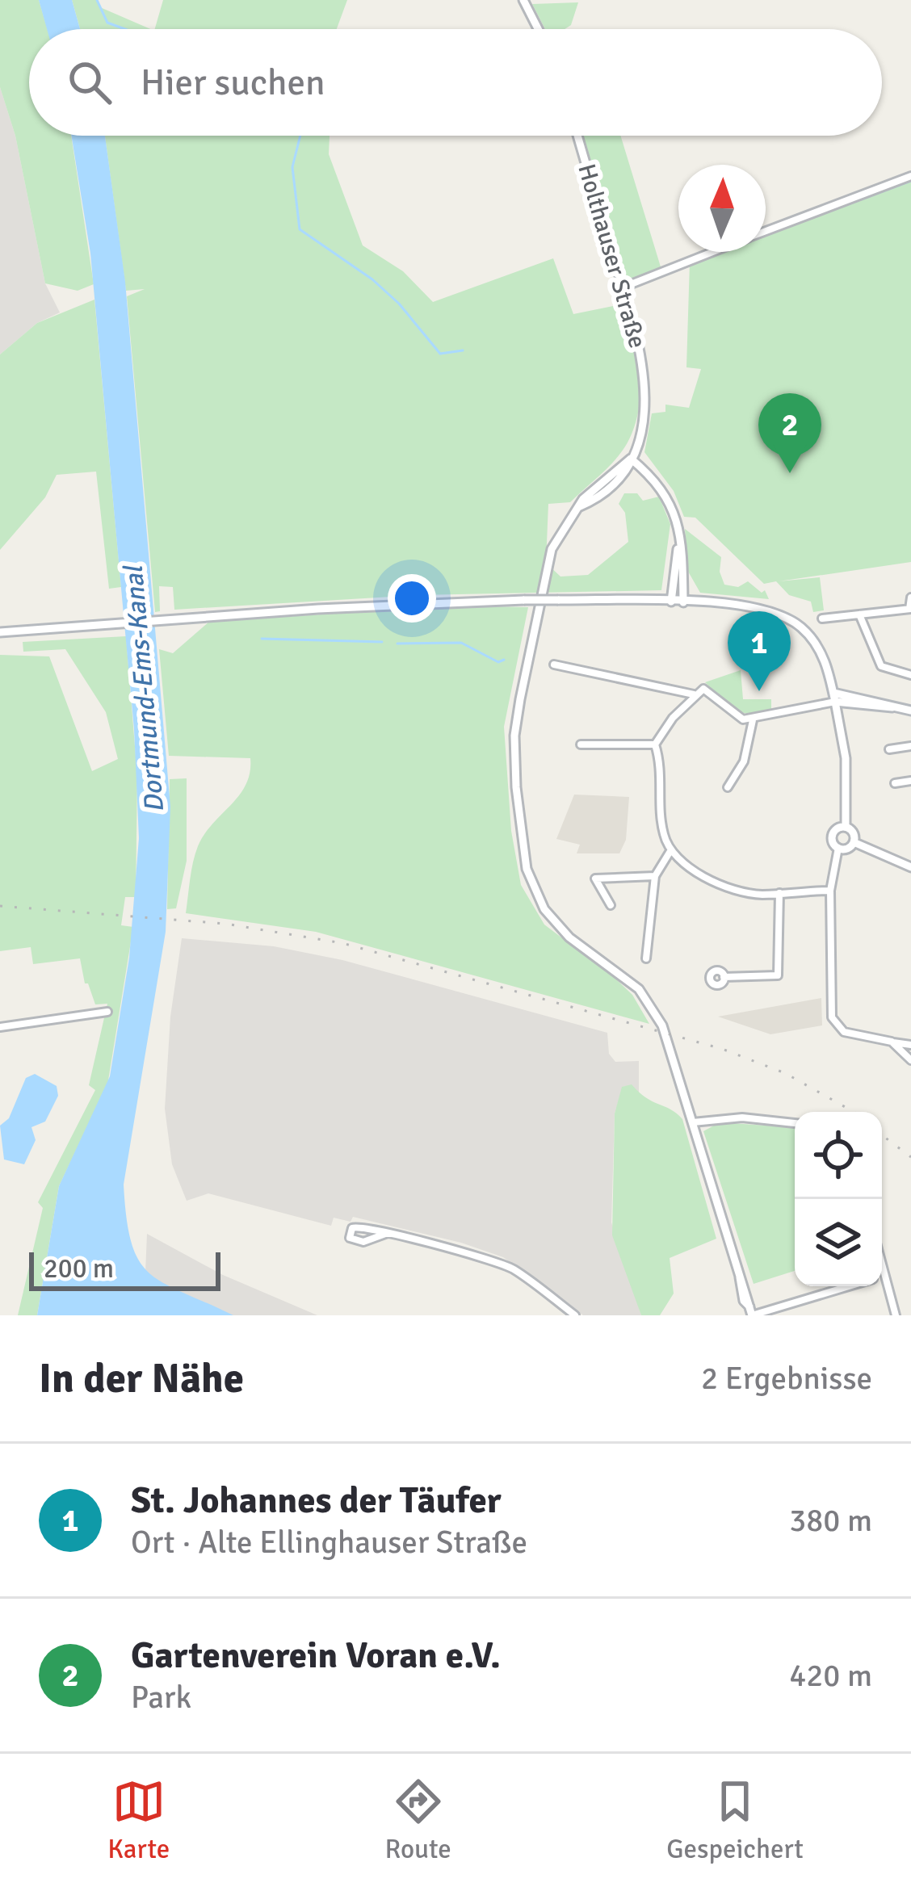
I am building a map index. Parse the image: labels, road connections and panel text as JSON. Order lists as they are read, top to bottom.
{
  "streets": {
    "street": ["Holthauser Straße"]
  },
  "water": ["Dortmund-Ems-Kanal"],
  "scale_bar": "200 m",
  "north": "top",
  "page": {
    "search": "Hier suchen",
    "pins": ["2", "1"],
    "scale": "200 m",
    "heading": ["In der Nähe", "2 Ergebnisse"],
    "list": [
      {
        "mark": "1",
        "name": "St. Johannes der Täufer",
        "note": "Ort · Alte Ellinghauser Straße",
        "value": "380 m"
      },
      {
        "mark": "2",
        "name": "Gartenverein Voran e.V.",
        "note": "Park",
        "value": "420 m"
      }
    ],
    "nav": ["Karte", "Route", "Gespeichert"]
  }
}
